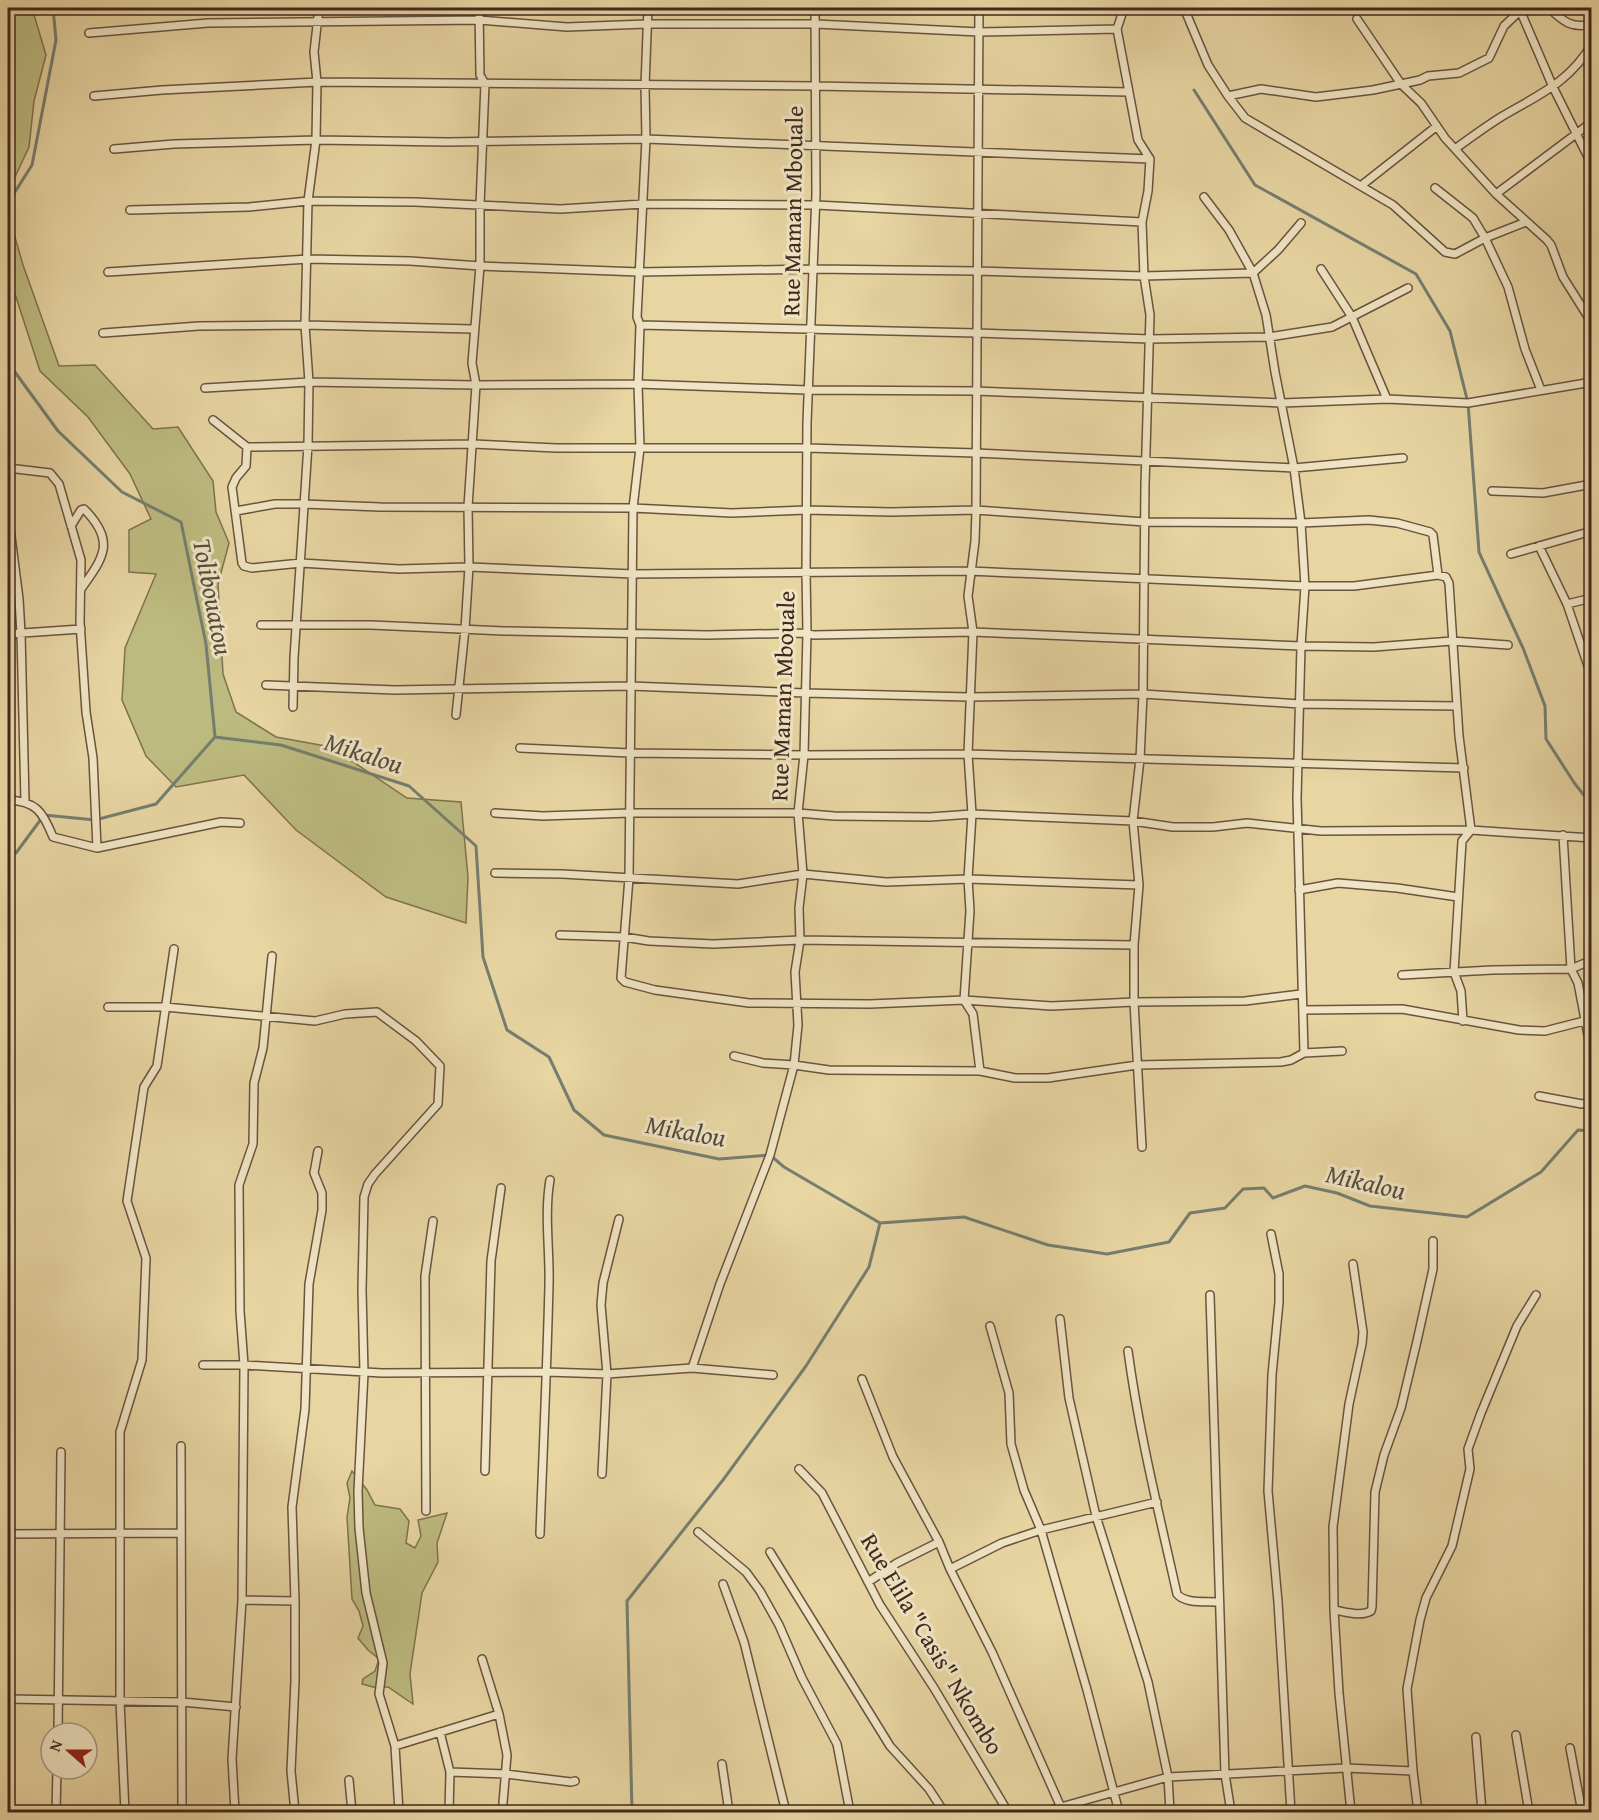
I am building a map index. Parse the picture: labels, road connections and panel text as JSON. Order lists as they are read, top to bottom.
{
  "streets": {
    "street": ["Rue Maman Mbouale", "Rue Elila \"Casis\" Nkombo"]
  },
  "water": ["Tolibouatou", "Mikalou"],
  "north": "left"
}
